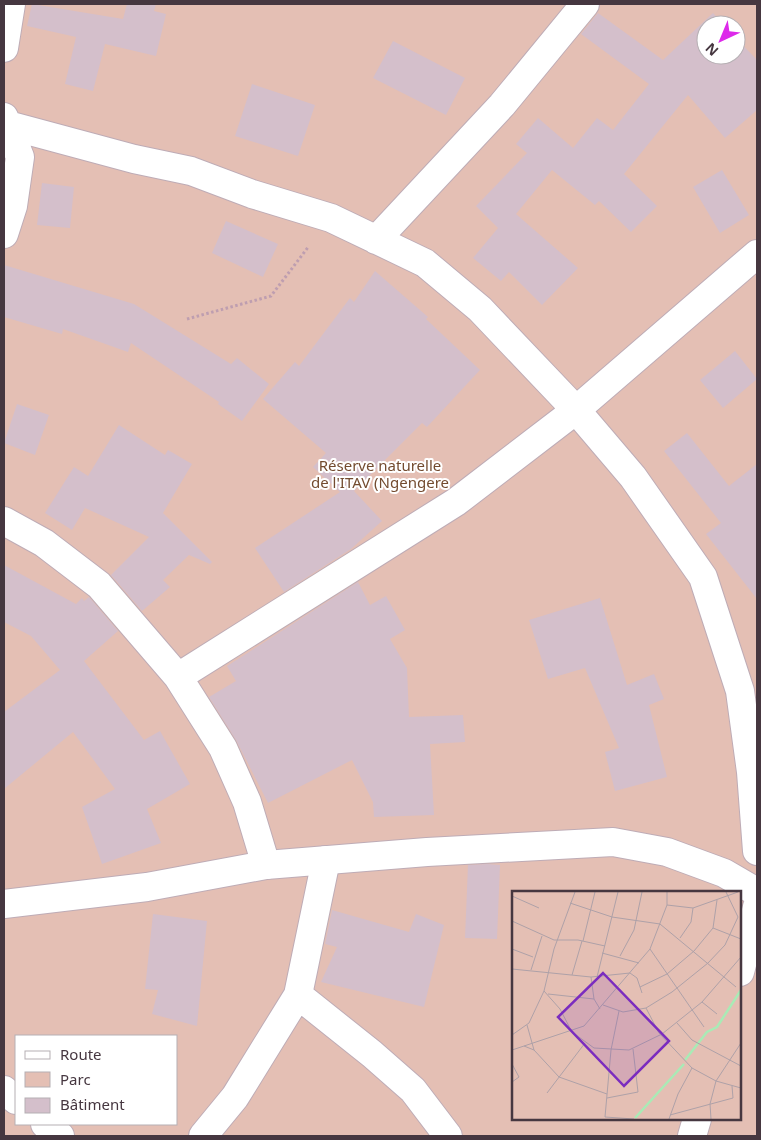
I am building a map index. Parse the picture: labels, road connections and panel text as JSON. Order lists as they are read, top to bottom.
{
  "parks": ["Réserve naturelle de l'ITAV (Ngengere"],
  "legend": ["Route", "Parc", "Bâtiment"],
  "north": "bottom left"
}
